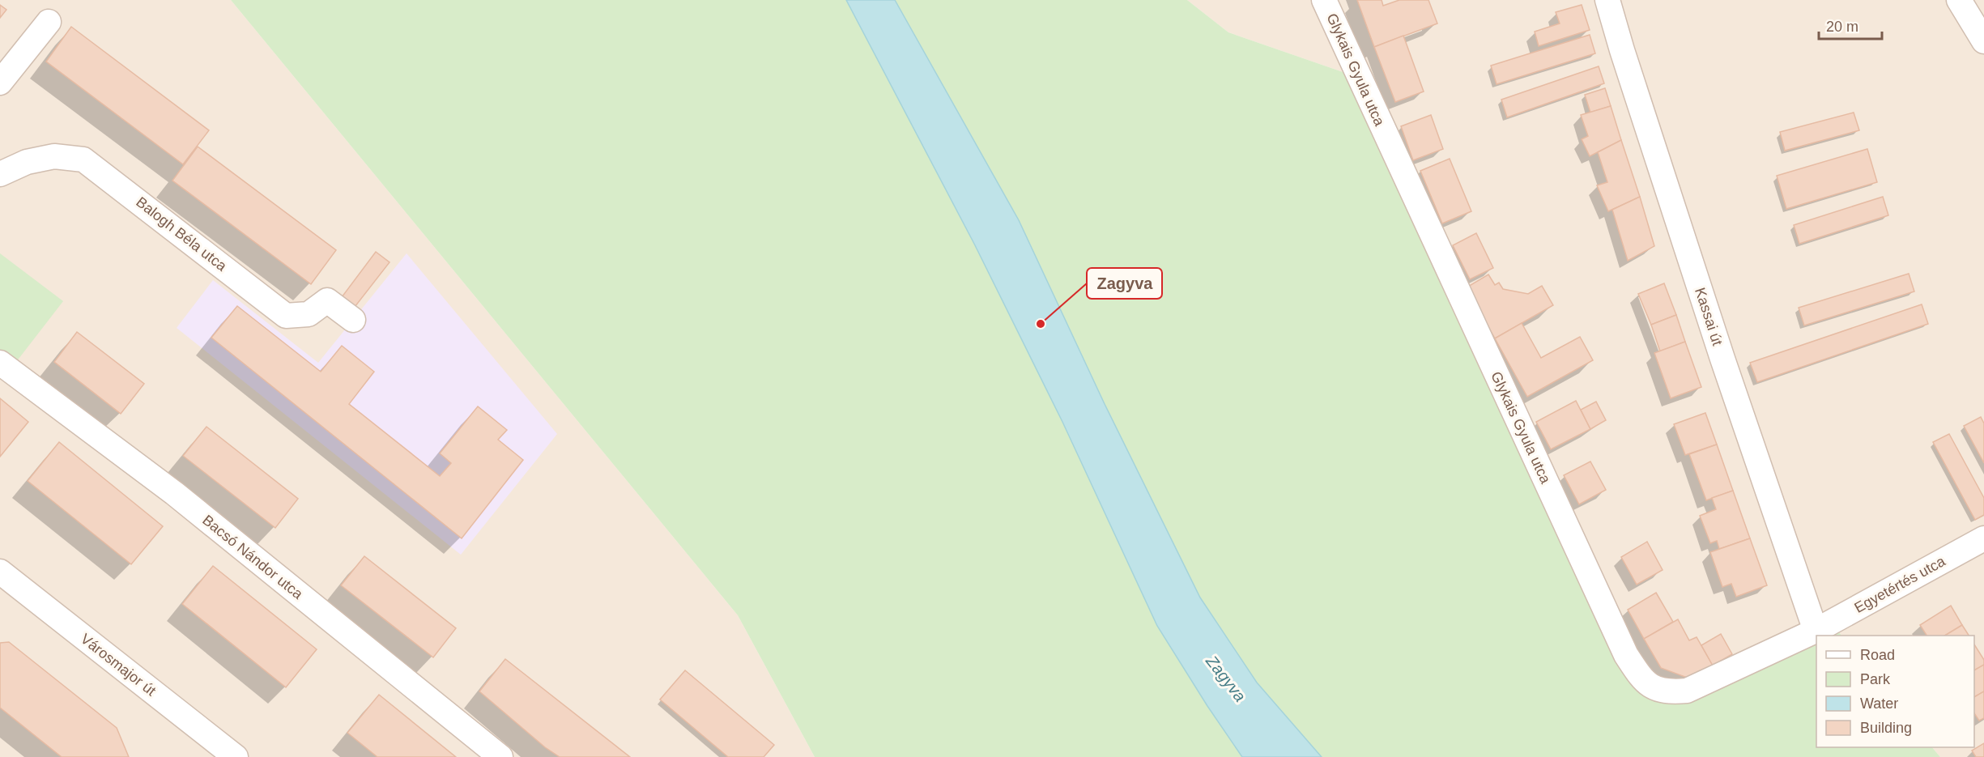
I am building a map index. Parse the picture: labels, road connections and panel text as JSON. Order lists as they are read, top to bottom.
{
  "streets": {
    "street": [
      "Glykais Gyula utca",
      "Balogh Béla utca",
      "Kassai út",
      "Bacsó Nándor utca",
      "Egyetértés utca",
      "Városmajor út"
    ]
  },
  "crossings": [
    ["Glykais Gyula utca", "Kassai út"],
    ["Glykais Gyula utca", "Egyetértés utca"],
    ["Kassai út", "Egyetértés utca"]
  ],
  "water": ["Zagyva"],
  "places": ["Zagyva"],
  "legend": [
    "Road",
    "Park",
    "Water",
    "Building"
  ],
  "scale_bar": "20 m"
}
